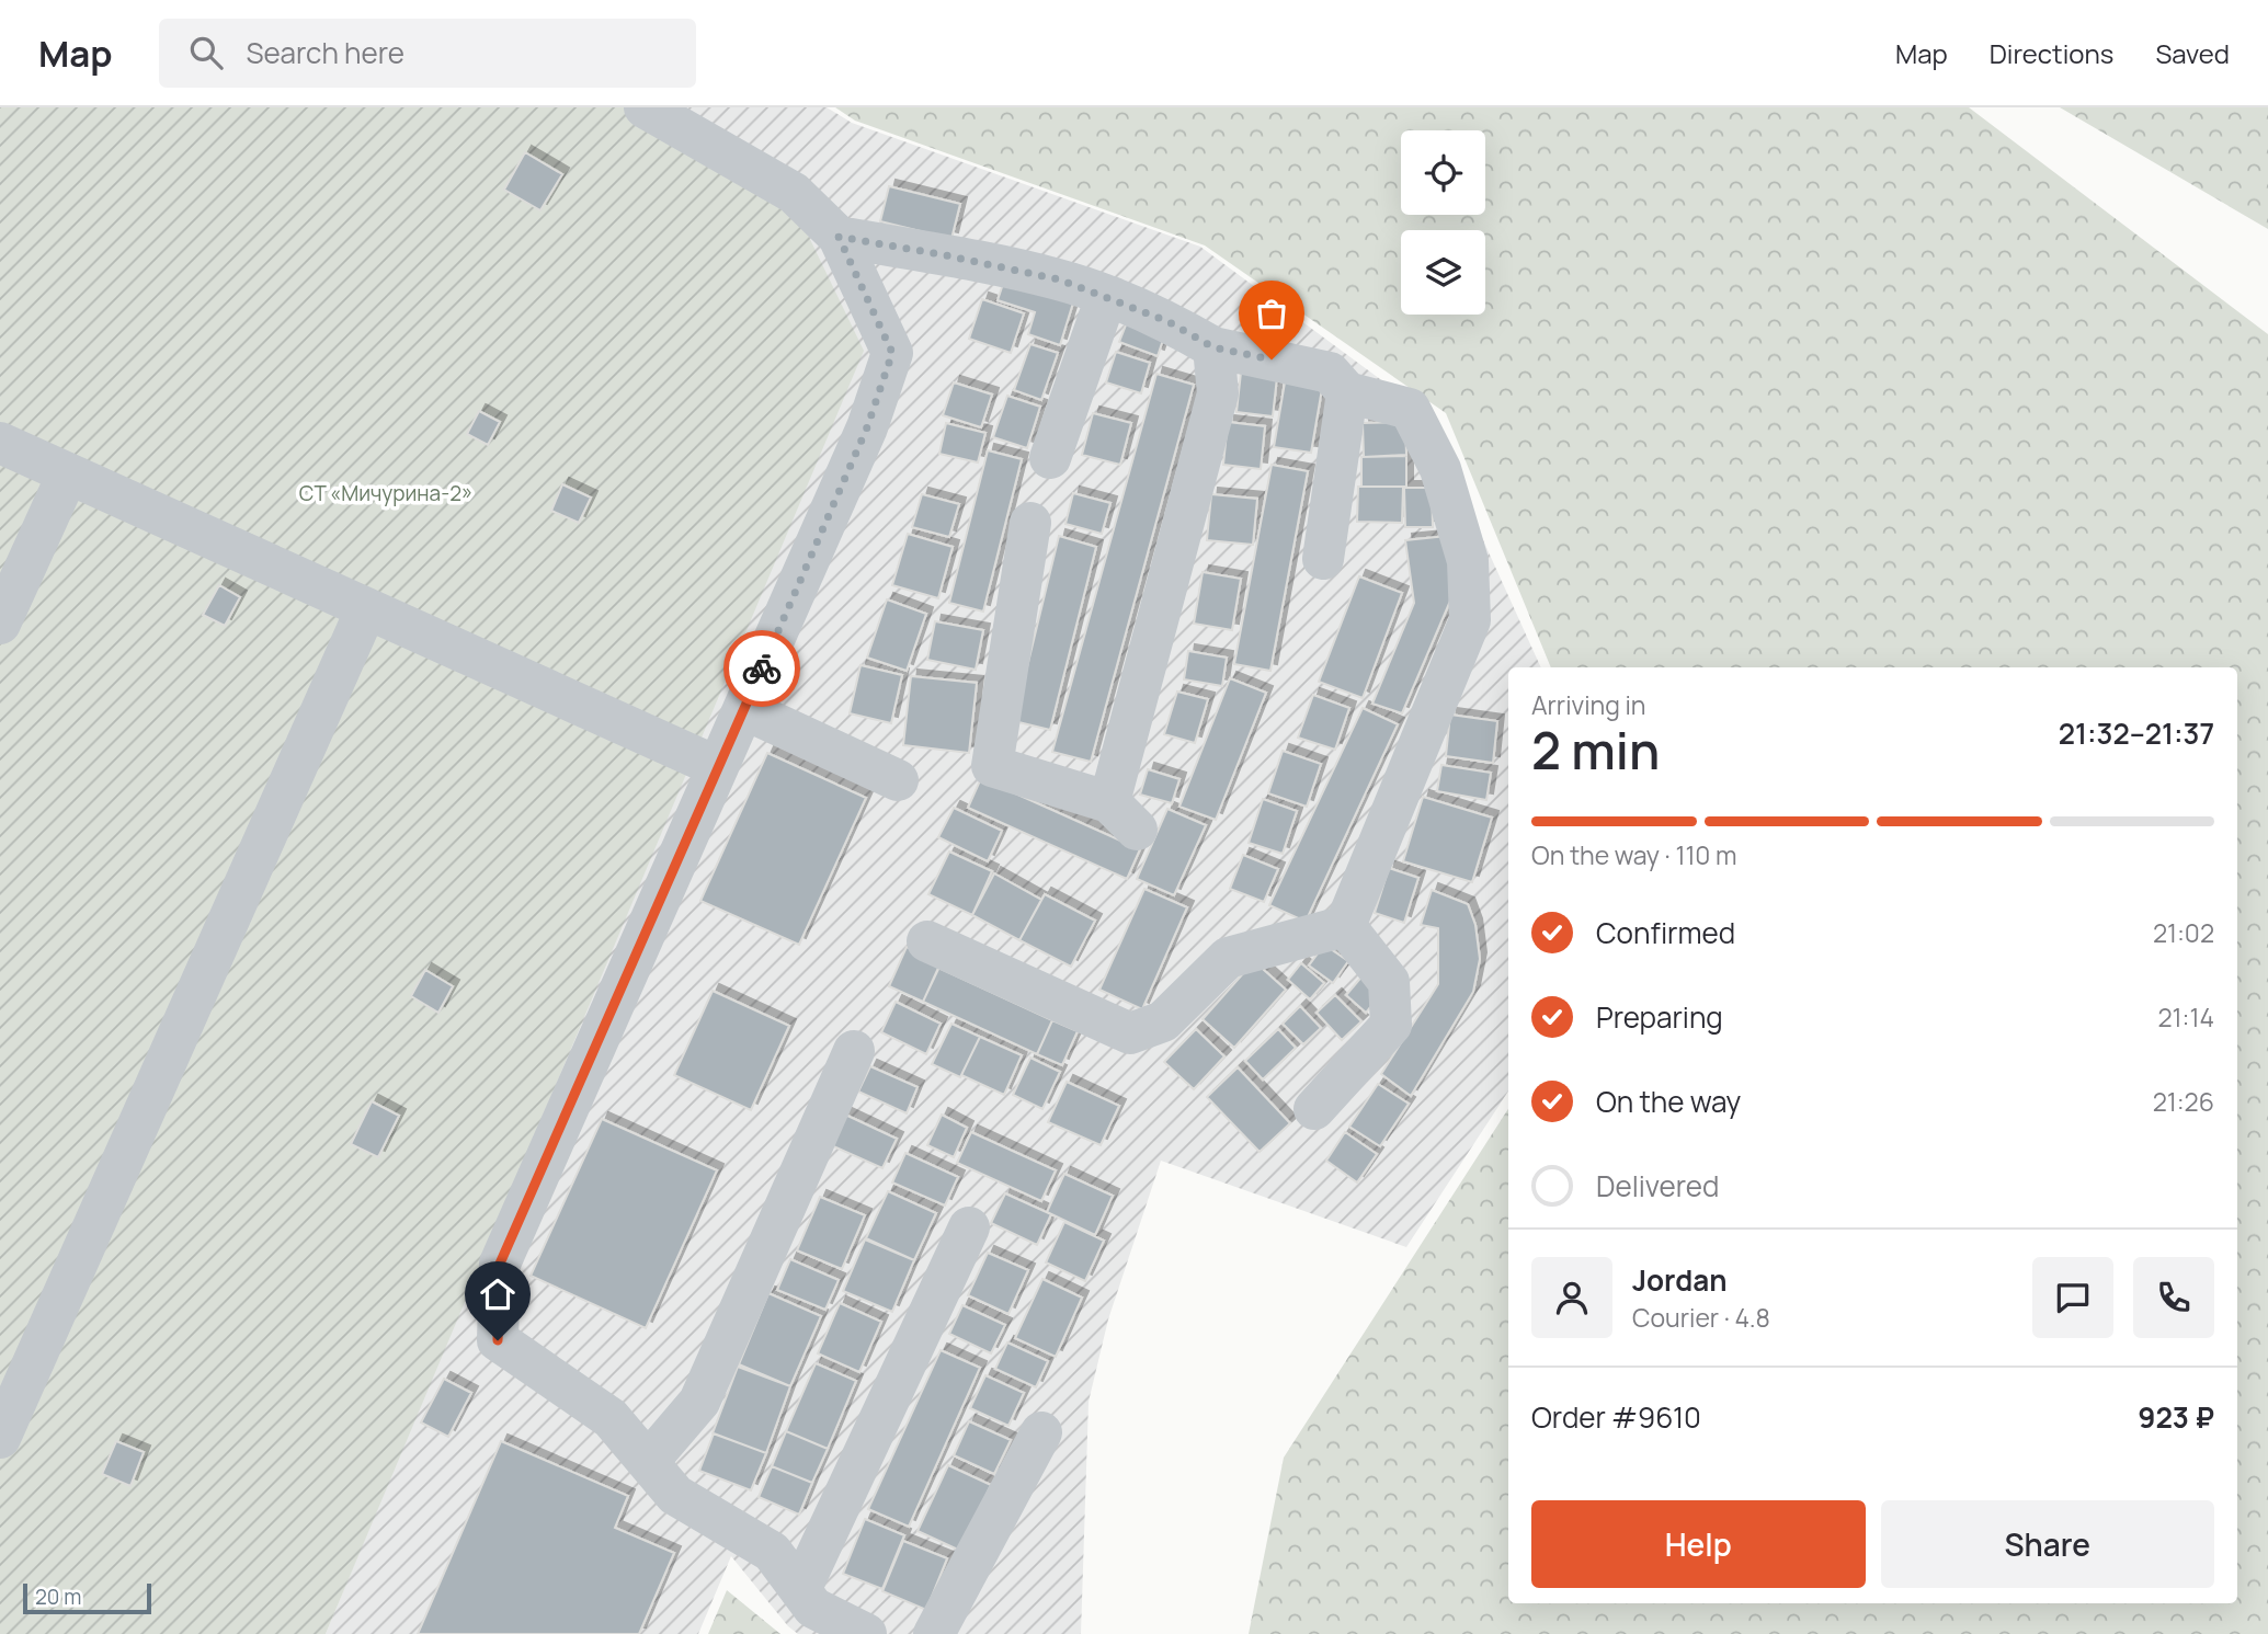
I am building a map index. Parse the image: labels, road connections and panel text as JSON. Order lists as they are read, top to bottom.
{
  "parks": ["СТ «Мичурина-2»"],
  "scale_bar": "20 m",
  "page": {
    "header": "Map",
    "search": "Search here",
    "nav": ["Map", "Directions", "Saved"],
    "heading": ["2 min", "Arriving in", "21:32–21:37"],
    "panel": [
      "Jordan",
      "Courier · 4.8",
      "Order #9610",
      "923 ₽"
    ],
    "bar": "On the way · 110 m",
    "list": [
      ["Confirmed", "21:02"],
      ["Preparing", "21:14"],
      ["On the way", "21:26"],
      "Delivered"
    ],
    "buttons": ["Help", "Share"],
    "scale": "20 m"
  }
}
